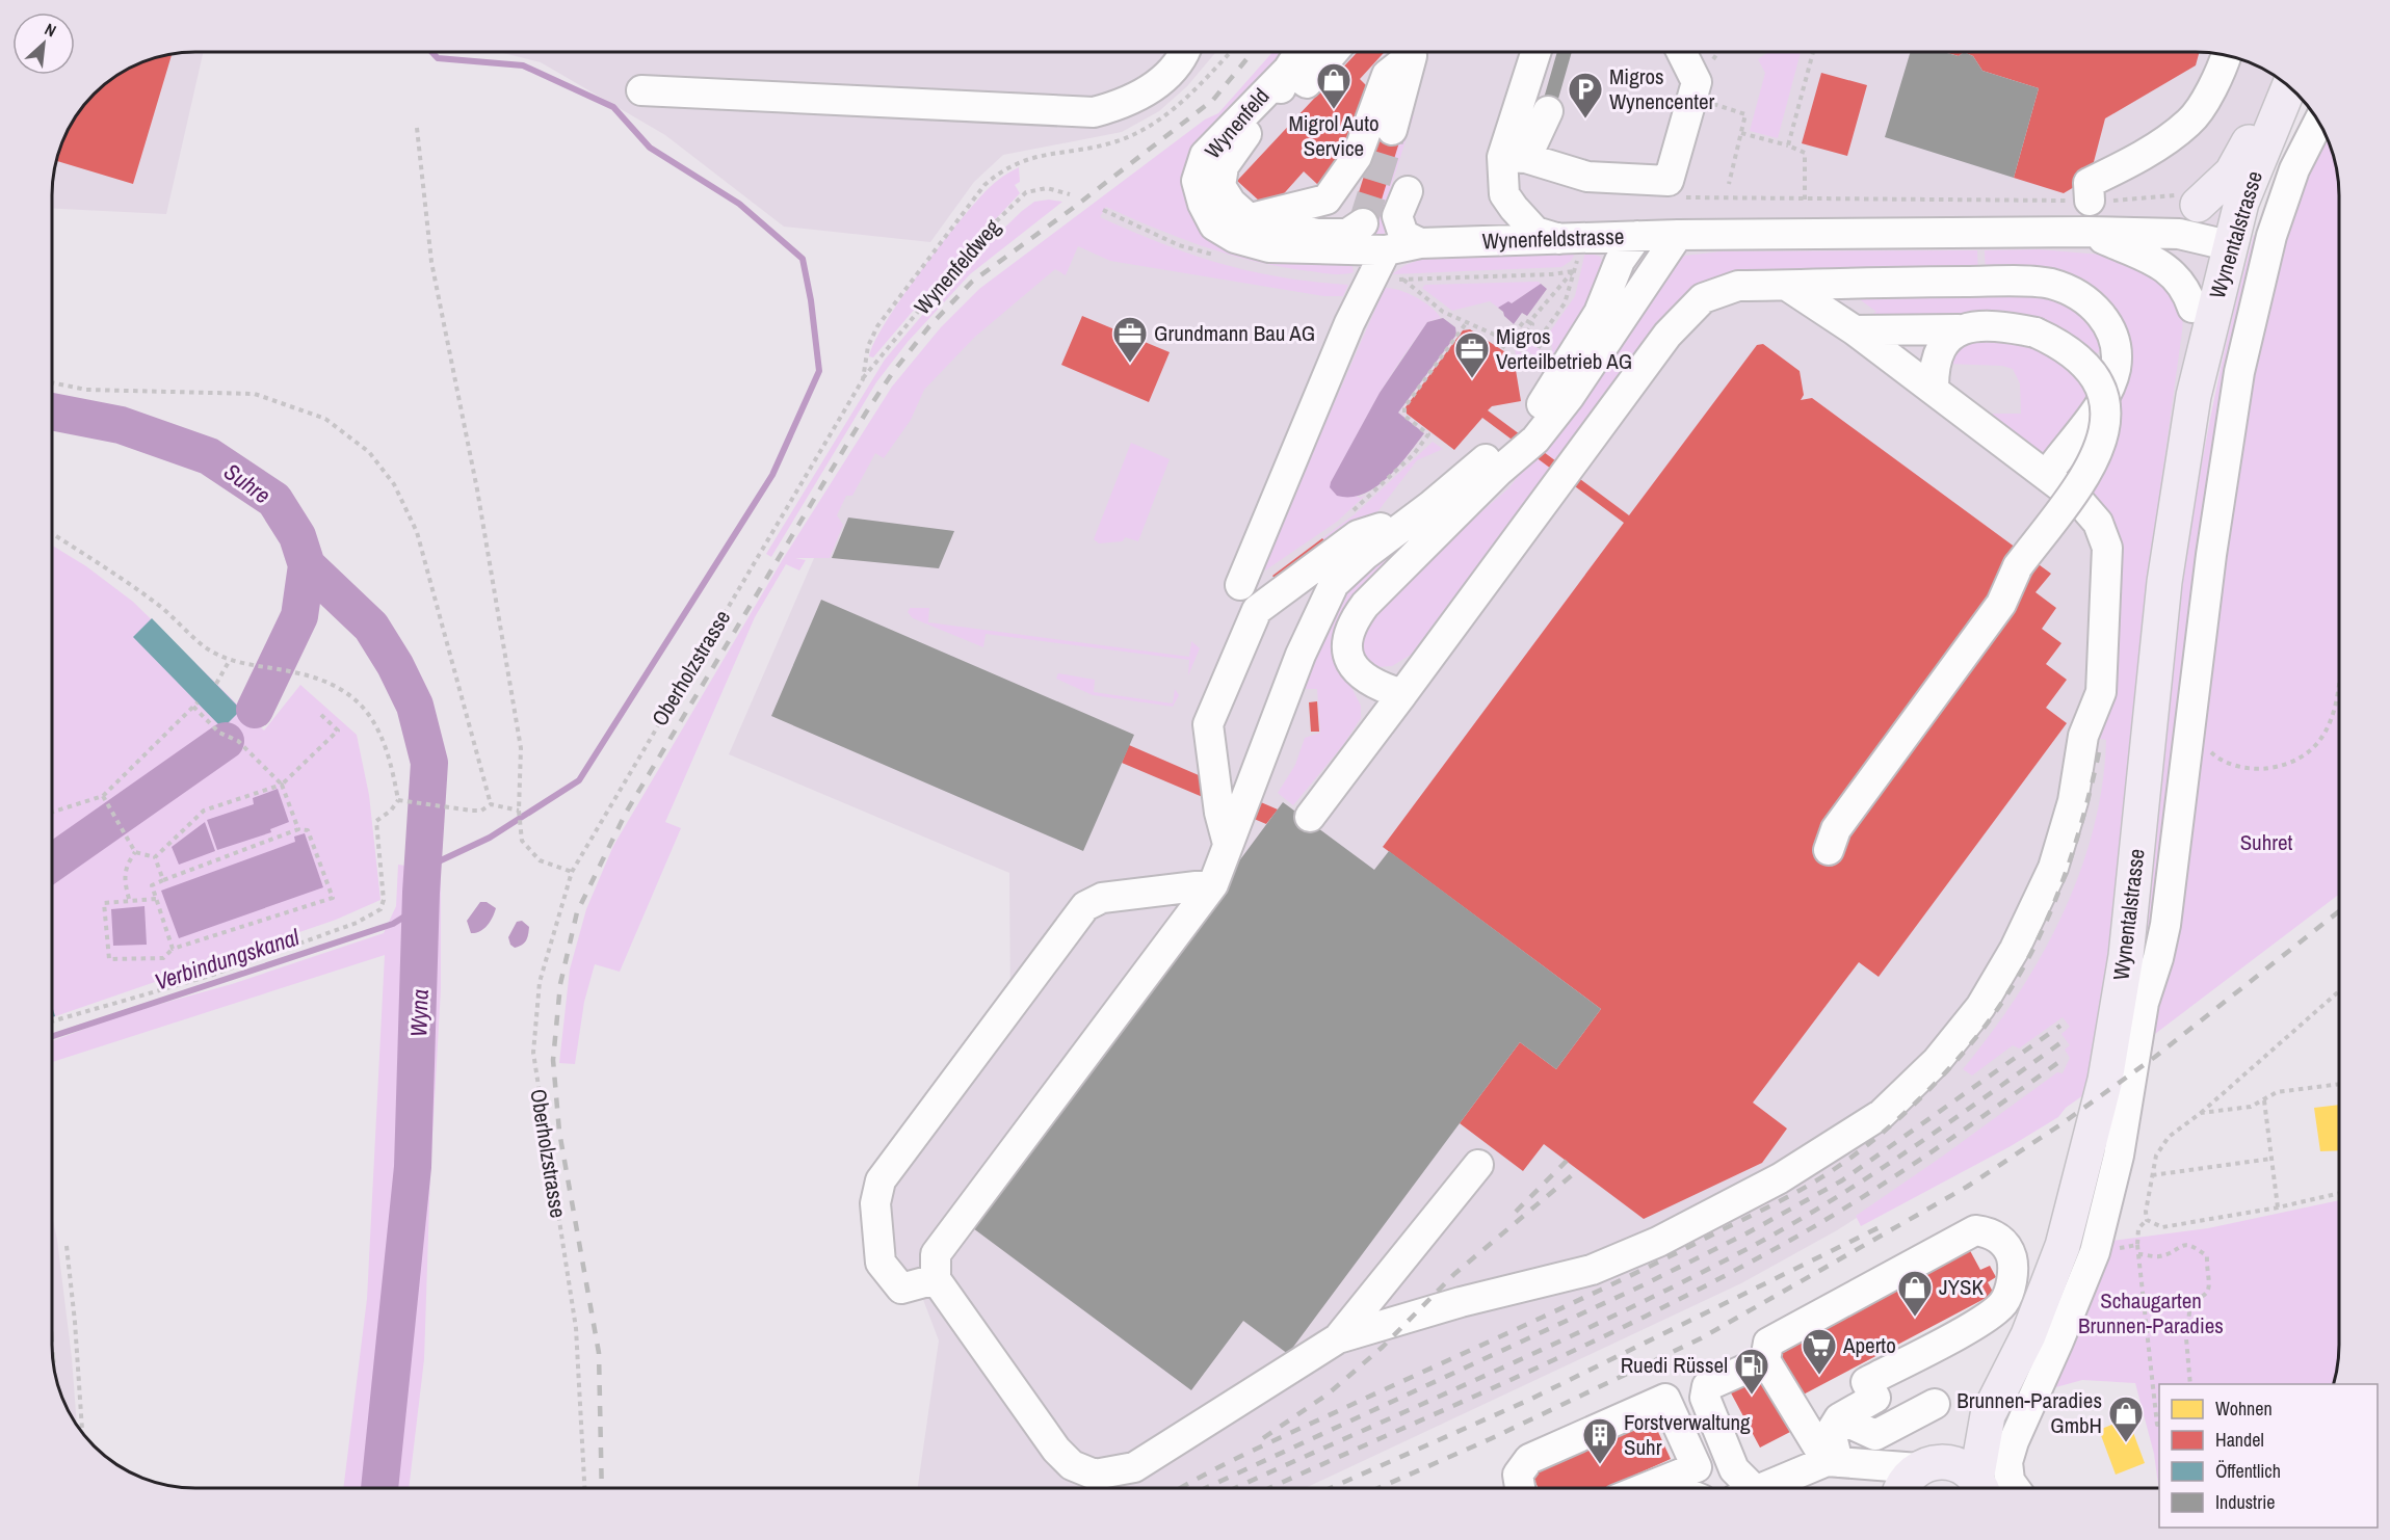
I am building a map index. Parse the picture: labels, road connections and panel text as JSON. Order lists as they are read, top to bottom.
{
  "streets": {
    "main road": ["Wynentalstrasse"],
    "street": ["Wynenfeld", "Wynenfeldstrasse"],
    "path": ["Wynenfeldweg", "Oberholzstrasse"]
  },
  "crossings": [
    ["Wynenfeld", "Wynenfeldstrasse"],
    ["Wynentalstrasse", "Wynenfeldstrasse"],
    ["Wynenfeldweg", "Oberholzstrasse"]
  ],
  "water": ["Suhre", "Verbindungskanal", "Wyna"],
  "parks": ["Suhret", "Schaugarten Brunnen-Paradies"],
  "places": {
    "shop": ["Migrol Auto Service", "JYSK", "Brunnen-Paradies GmbH"],
    "parking": ["Migros Wynencenter"],
    "office": ["Grundmann Bau AG", "Migros Verteilbetrieb AG"],
    "supermarket": ["Aperto"],
    "fuel station": ["Ruedi Rüssel"],
    "building": ["Forstverwaltung Suhr"]
  },
  "legend": [
    "Wohnen",
    "Handel",
    "Öffentlich",
    "Industrie"
  ],
  "north": "top right"
}
